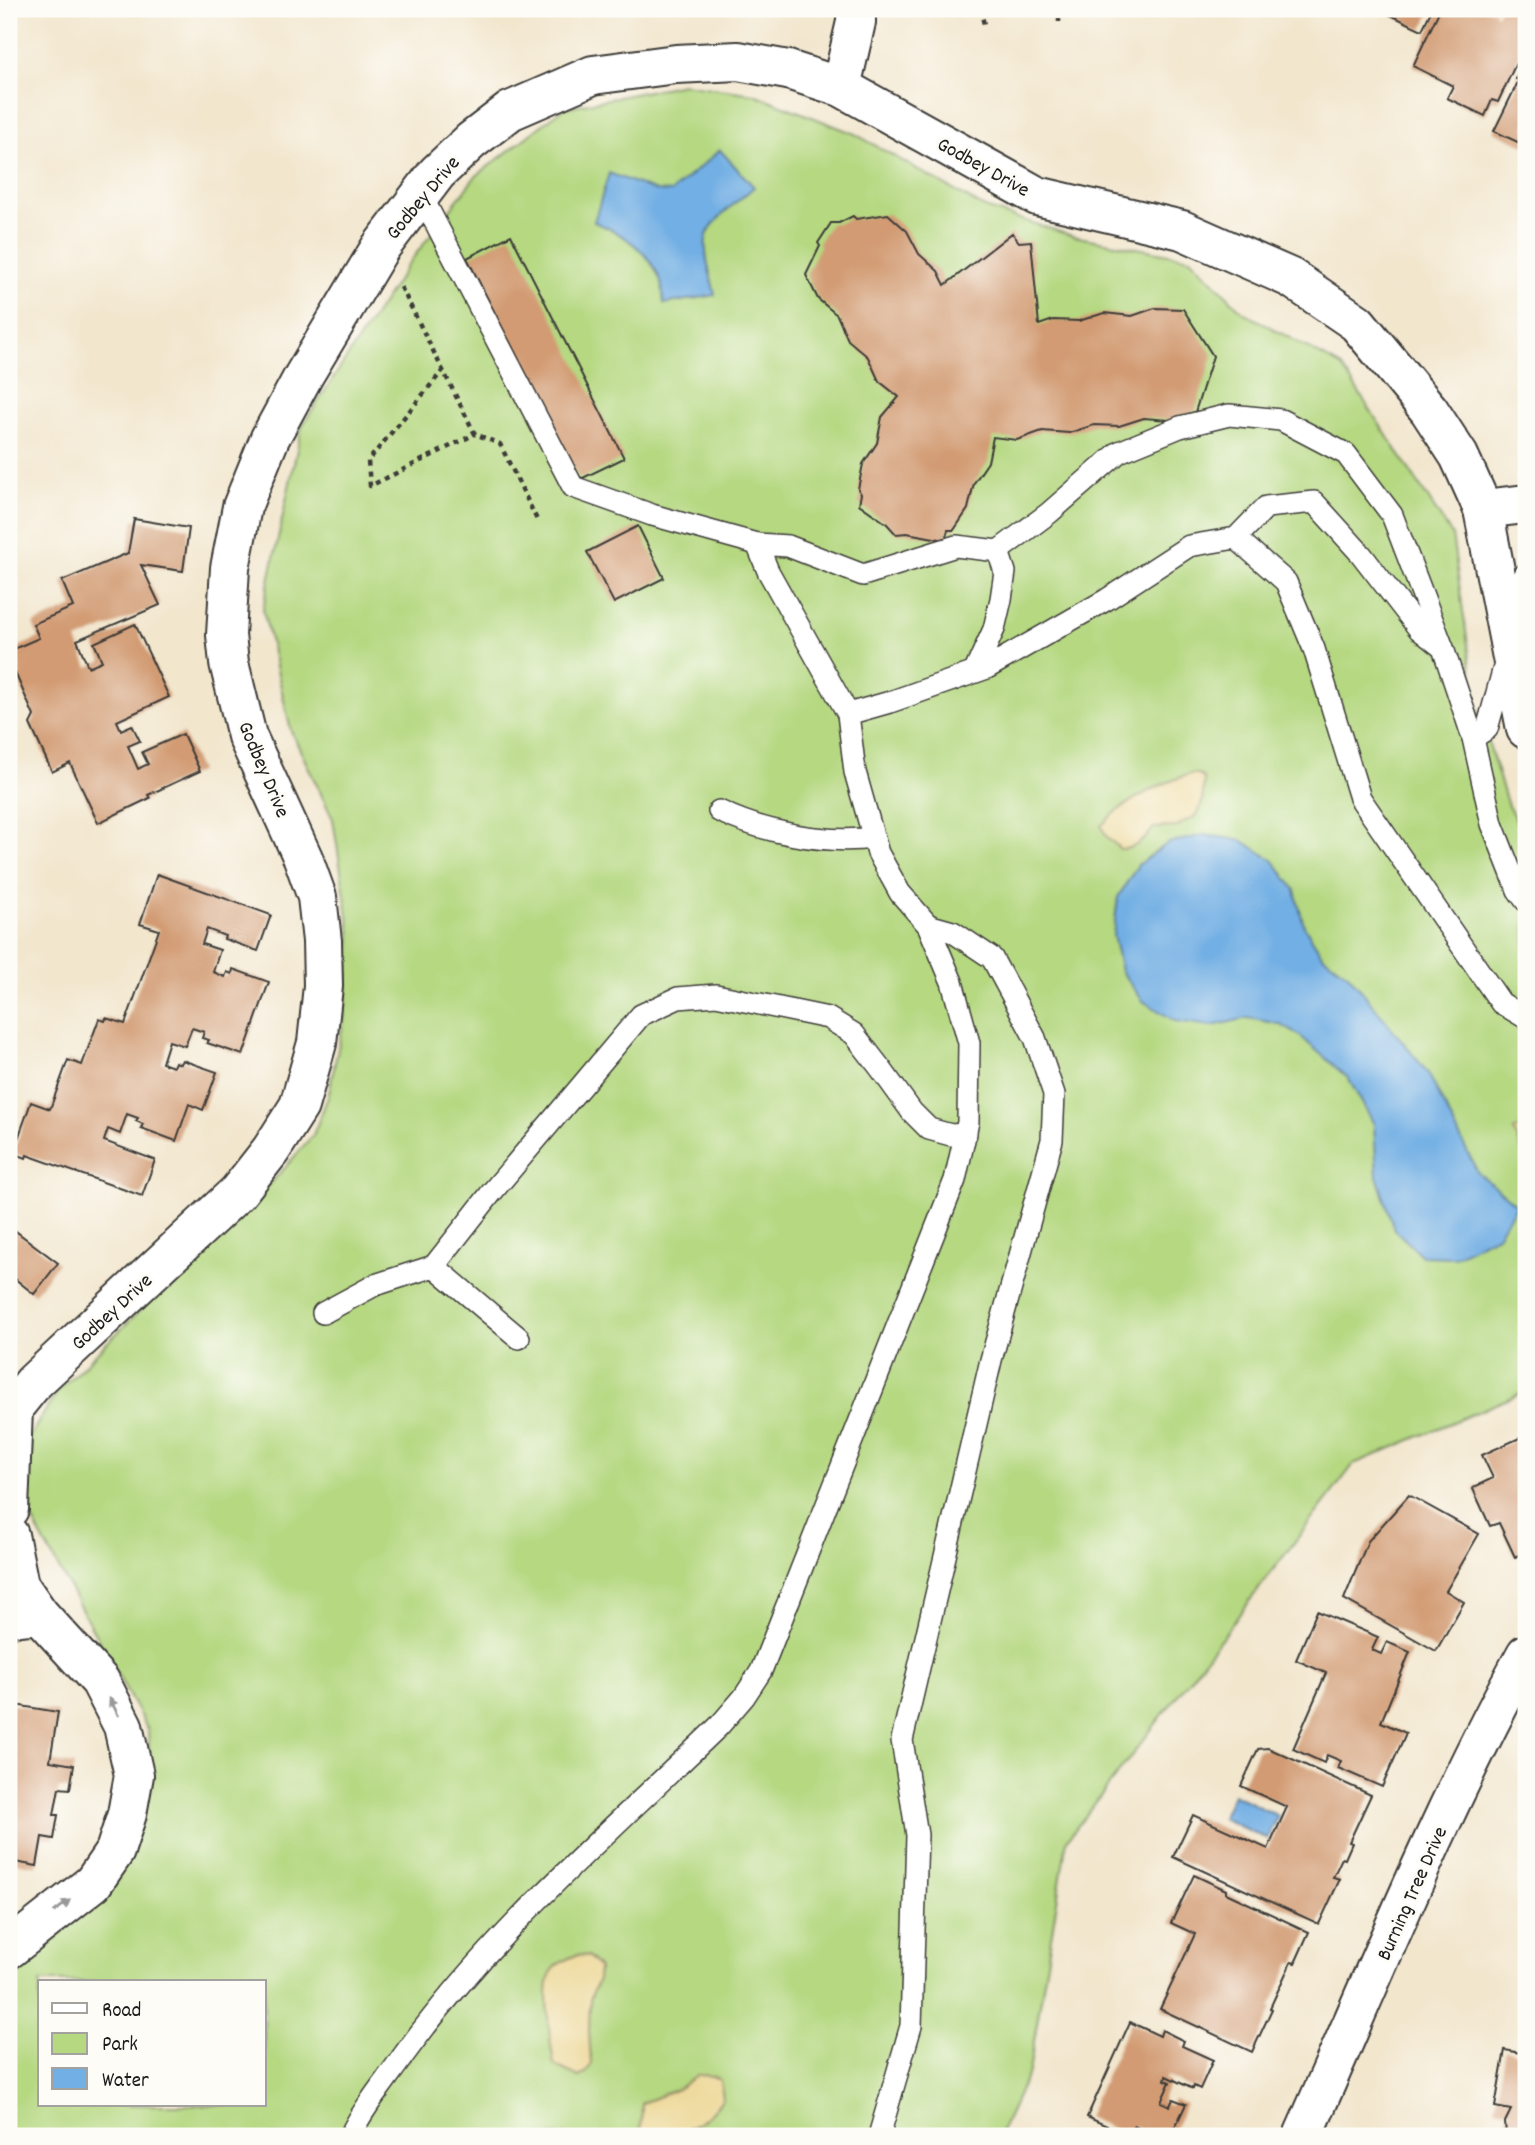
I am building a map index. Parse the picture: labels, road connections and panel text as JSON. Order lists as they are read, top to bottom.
{
  "streets": {
    "street": ["Godbey Drive", "Burning Tree Drive"]
  },
  "legend": ["Road", "Park", "Water"]
}
